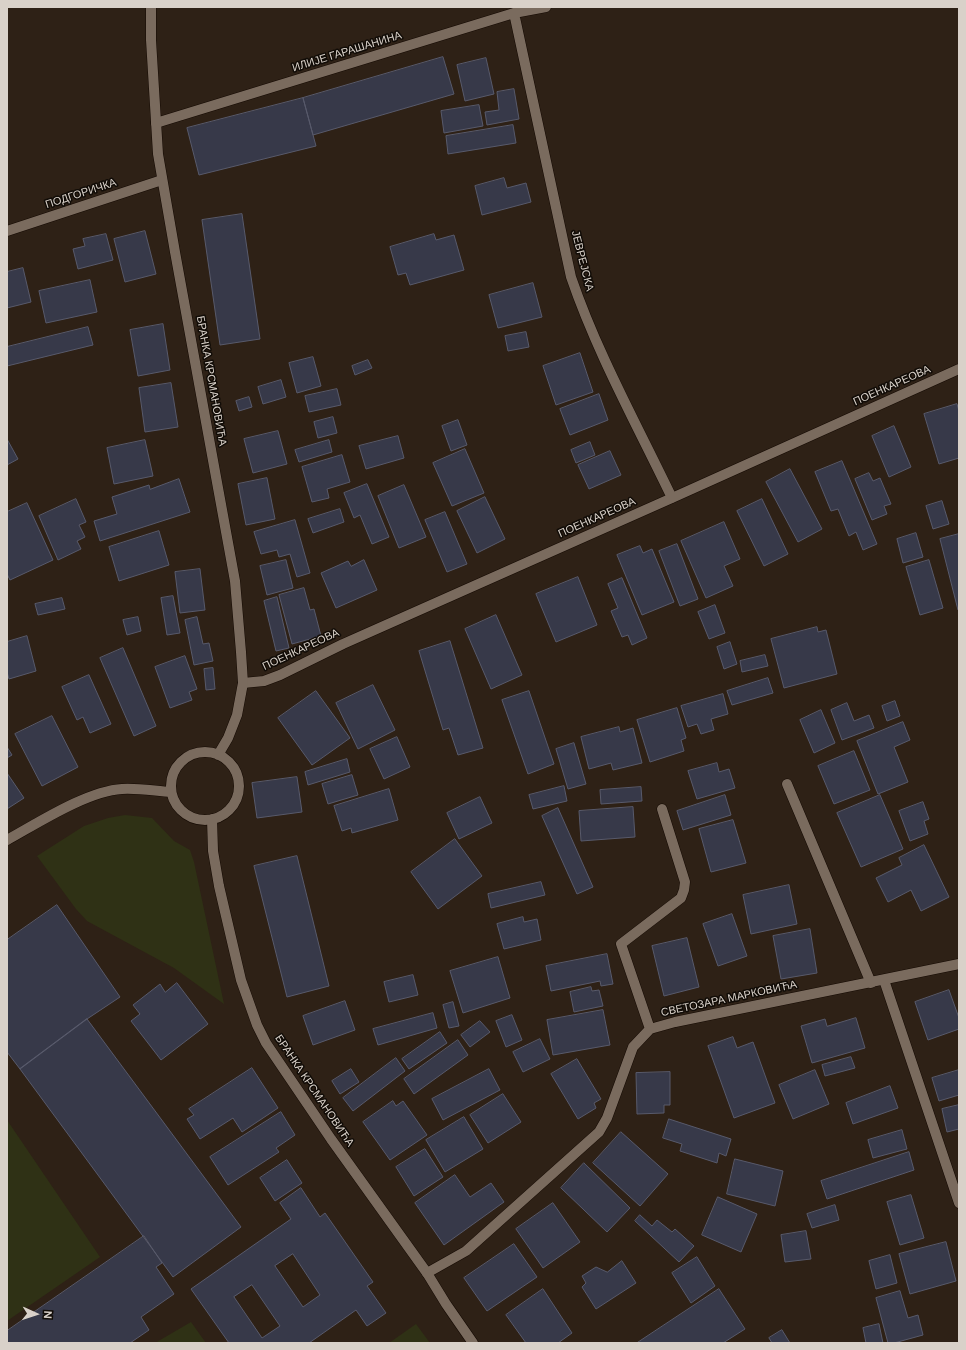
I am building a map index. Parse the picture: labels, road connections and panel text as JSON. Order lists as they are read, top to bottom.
{
  "streets": {
    "street": [
      "ИЛИЈЕ ГАРАШАНИНА",
      "ПОДГОРИЧКА",
      "ЈЕВРЕЈСКА",
      "БРАНКА КРСМАНОВИЋА",
      "ПОЕНКАРЕОВА",
      "СВЕТОЗАРА МАРКОВИЋА"
    ]
  },
  "crossings": [
    ["ИЛИЈЕ ГАРАШАНИНА", "ЈЕВРЕЈСКА"],
    ["ИЛИЈЕ ГАРАШАНИНА", "БРАНКА КРСМАНОВИЋА"],
    ["ПОДГОРИЧКА", "БРАНКА КРСМАНОВИЋА"],
    ["ЈЕВРЕЈСКА", "ПОЕНКАРЕОВА"],
    ["БРАНКА КРСМАНОВИЋА", "ПОЕНКАРЕОВА"],
    ["БРАНКА КРСМАНОВИЋА", "СВЕТОЗАРА МАРКОВИЋА"]
  ],
  "north": "right"
}
